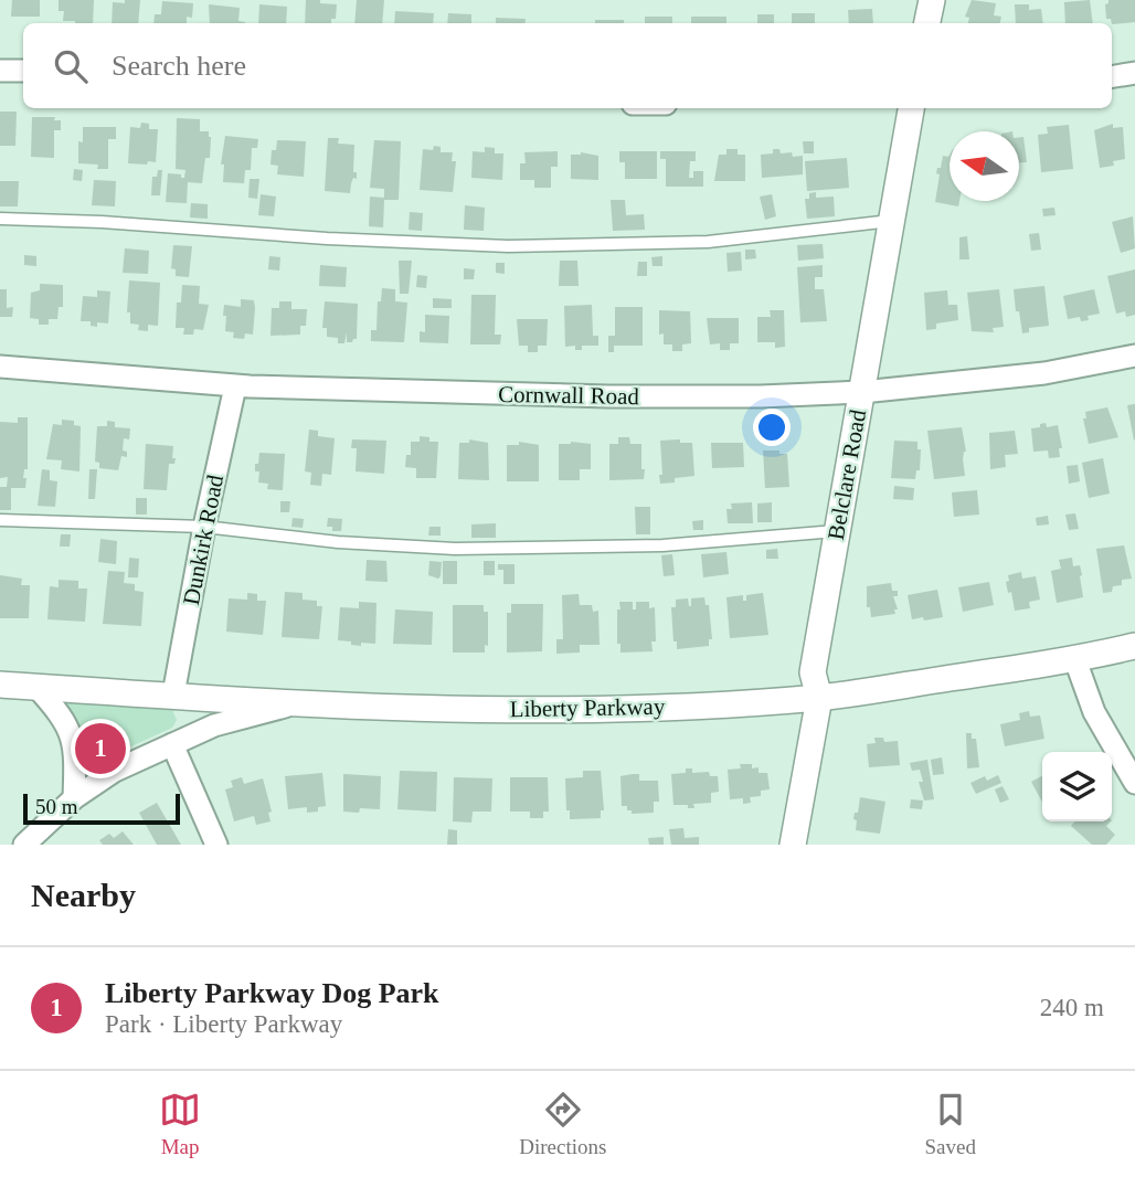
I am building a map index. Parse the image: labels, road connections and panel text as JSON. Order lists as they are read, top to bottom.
{
  "streets": {
    "street": [
      "Cornwall Road",
      "Belclare Road",
      "Dunkirk Road",
      "Liberty Parkway"
    ]
  },
  "crossings": [
    ["Cornwall Road", "Belclare Road"],
    ["Cornwall Road", "Dunkirk Road"],
    ["Belclare Road", "Liberty Parkway"],
    ["Dunkirk Road", "Liberty Parkway"]
  ],
  "scale_bar": "50 m",
  "north": "left",
  "page": {
    "search": "Search here",
    "pins": "1",
    "scale": "50 m",
    "heading": "Nearby",
    "list": [
      {
        "mark": "1",
        "name": "Liberty Parkway Dog Park",
        "note": "Park · Liberty Parkway",
        "value": "240 m"
      }
    ],
    "nav": ["Map", "Directions", "Saved"]
  }
}
